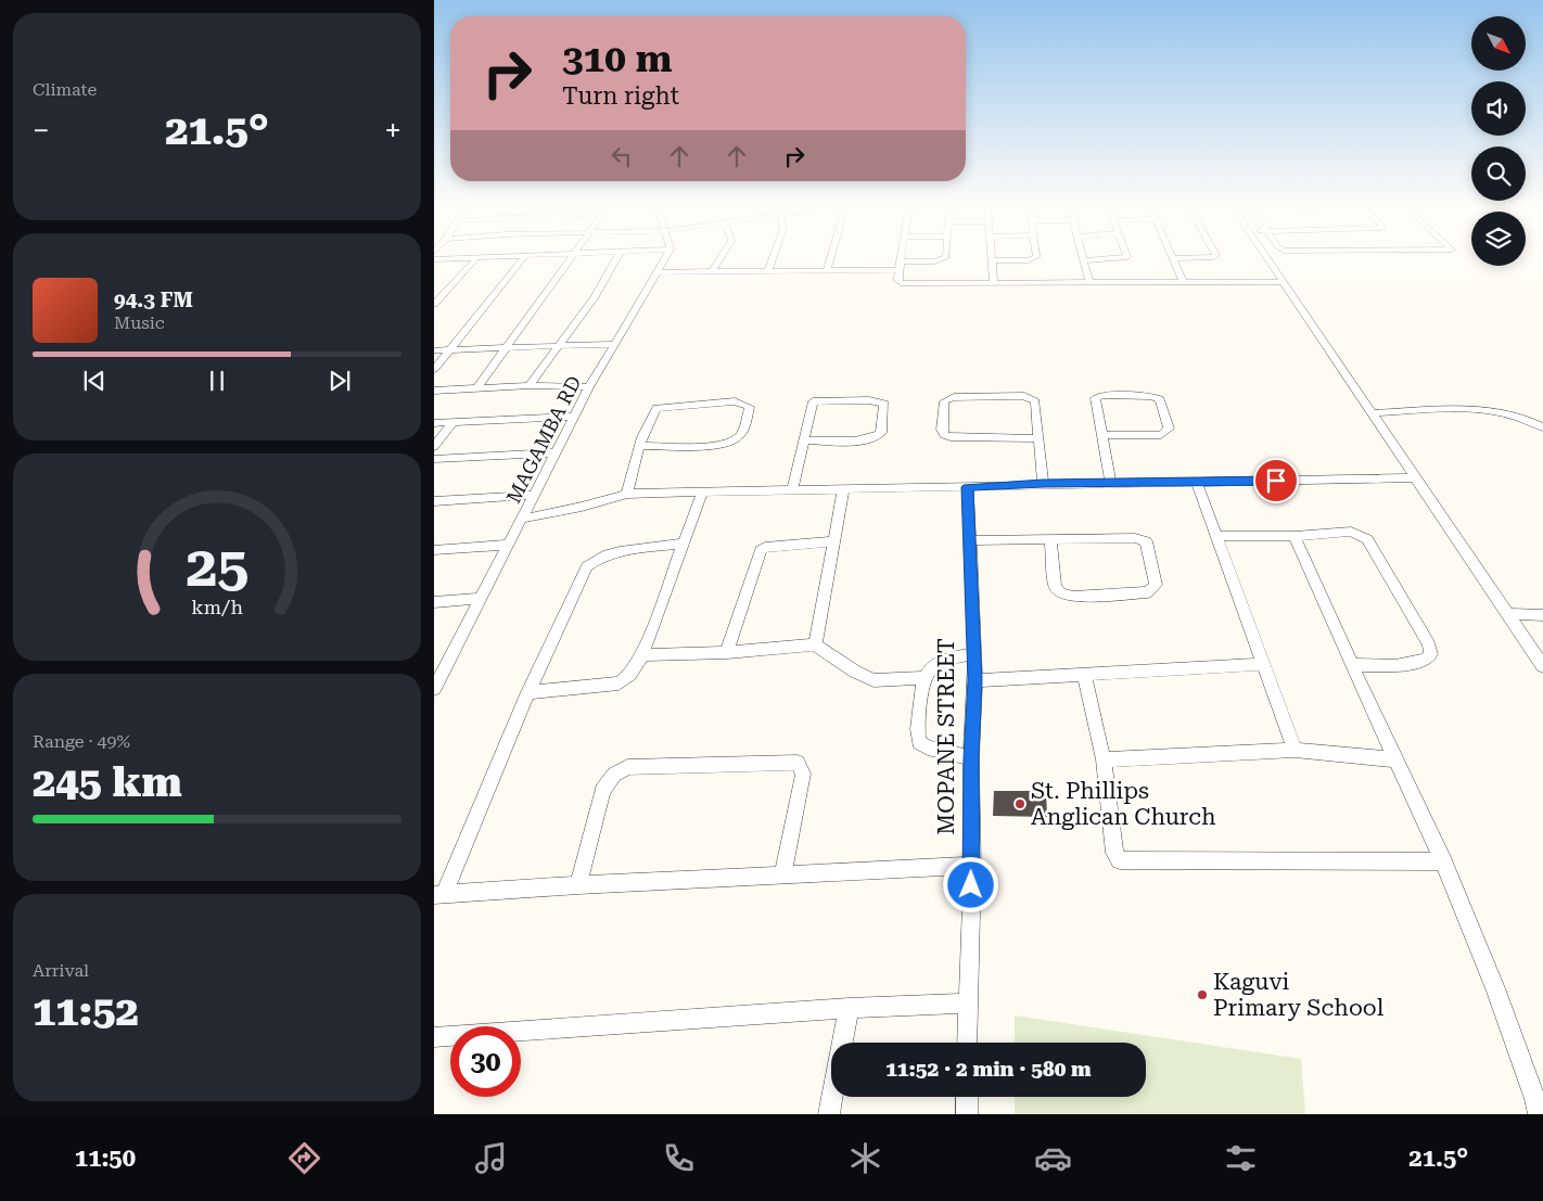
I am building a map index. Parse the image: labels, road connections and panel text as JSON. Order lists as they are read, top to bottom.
{
  "streets": {
    "street": ["MAGAMBA RD", "MOPANE STREET"]
  },
  "places": ["St. Phillips Anglican Church", "Kaguvi Primary School"],
  "north": "bottom right",
  "page": {
    "tile": [
      "Climate",
      ["Range · 49%", "245 km"],
      ["Arrival", "11:52"]
    ],
    "turn": ["310 m", "Turn right"],
    "heat": ["−", "21.5°", "+"],
    "song": ["94.3 FM", "Music"],
    "limit": "30",
    "trip": "11:52 · 2 min · 580 m",
    "tabs": ["11:50", "21.5°"],
    "gauge": ["25", "km/h"]
  }
}
